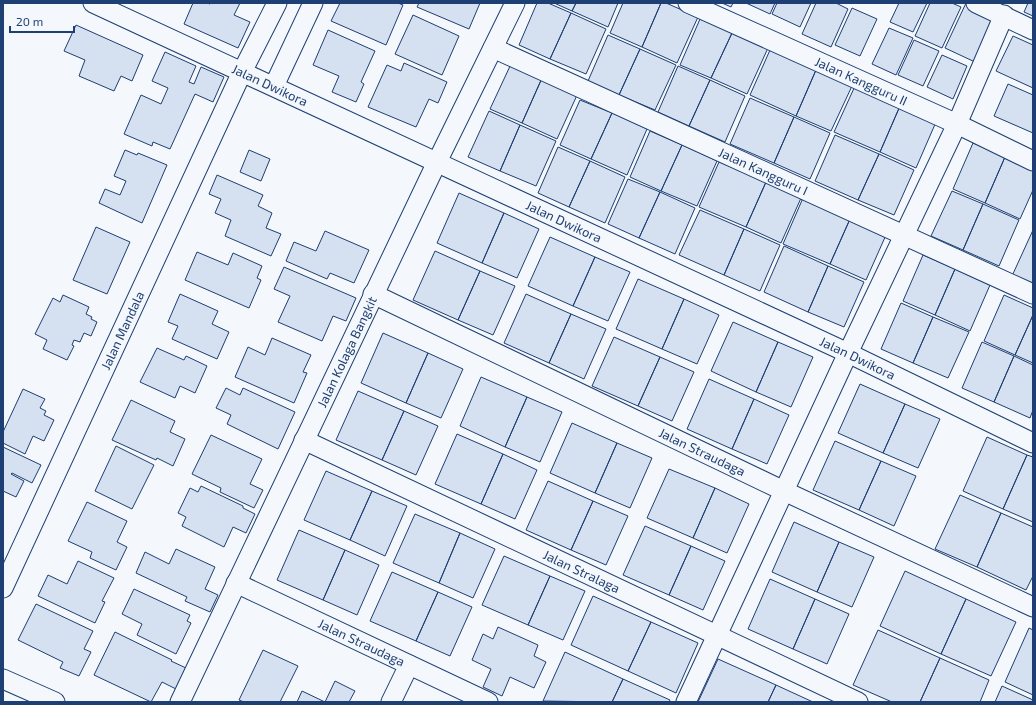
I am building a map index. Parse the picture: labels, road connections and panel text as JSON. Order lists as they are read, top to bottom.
{
  "streets": {
    "street": [
      "Jalan Kangguru II",
      "Jalan Dwikora",
      "Jalan Kangguru I",
      "Jalan Mandala",
      "Jalan Kolaga Bangkit",
      "Jalan Straudaga",
      "Jalan Stralaga"
    ]
  },
  "crossings": [
    ["Jalan Dwikora", "Jalan Mandala"],
    ["Jalan Dwikora", "Jalan Kolaga Bangkit"],
    ["Jalan Kangguru I", "Jalan Kolaga Bangkit"],
    ["Jalan Kolaga Bangkit", "Jalan Straudaga"],
    ["Jalan Kolaga Bangkit", "Jalan Stralaga"]
  ],
  "scale_bar": "20 m"
}
